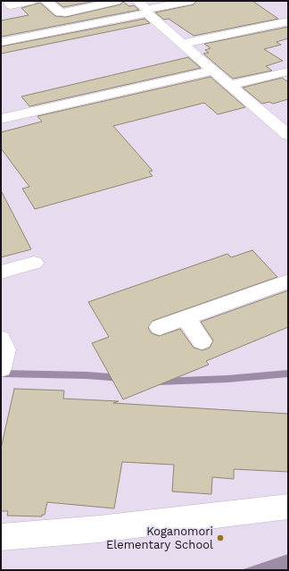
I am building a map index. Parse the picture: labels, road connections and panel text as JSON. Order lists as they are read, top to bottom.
{
  "places": ["Koganomori Elementary School"]
}
